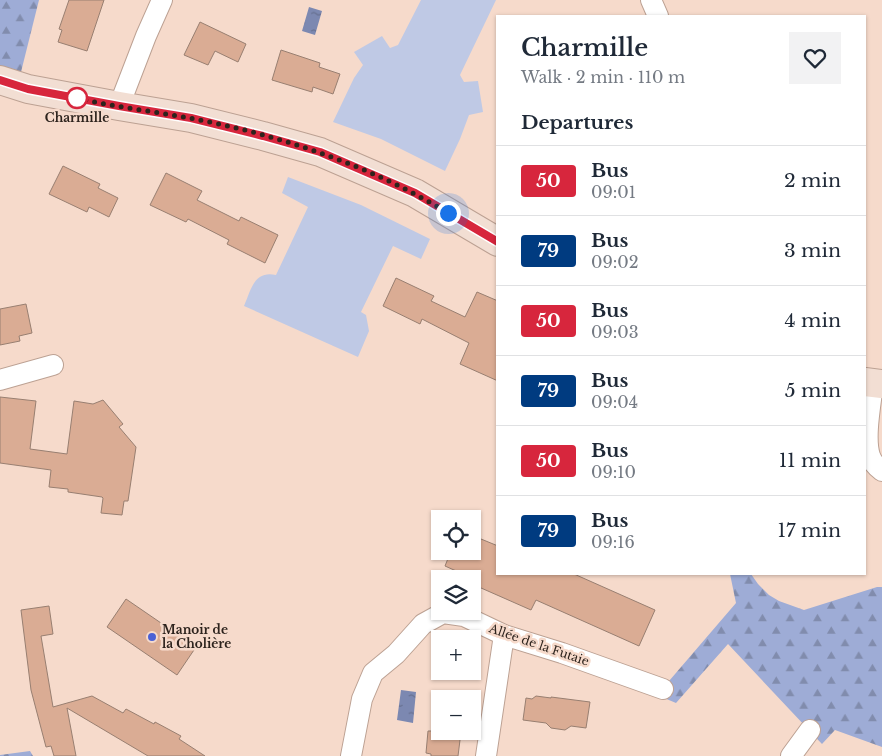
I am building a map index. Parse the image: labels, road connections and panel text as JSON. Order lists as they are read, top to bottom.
{
  "streets": {
    "street": ["Allée de la Futaie"]
  },
  "places": ["Charmille", "Manoir de la Cholière"],
  "lines": ["bus line 50"],
  "page": {
    "heading": [
      ["Charmille", "Walk · 2 min · 110 m"],
      "Departures"
    ],
    "list": [
      {
        "mark": "50",
        "name": "Bus",
        "note": "09:01",
        "value": "2 min"
      },
      {
        "mark": "79",
        "name": "Bus",
        "note": "09:02",
        "value": "3 min"
      },
      {
        "mark": "50",
        "name": "Bus",
        "note": "09:03",
        "value": "4 min"
      },
      {
        "mark": "79",
        "name": "Bus",
        "note": "09:04",
        "value": "5 min"
      },
      {
        "mark": "50",
        "name": "Bus",
        "note": "09:10",
        "value": "11 min"
      },
      {
        "mark": "79",
        "name": "Bus",
        "note": "09:16",
        "value": "17 min"
      }
    ],
    "map_buttons": ["+", "−"]
  }
}
